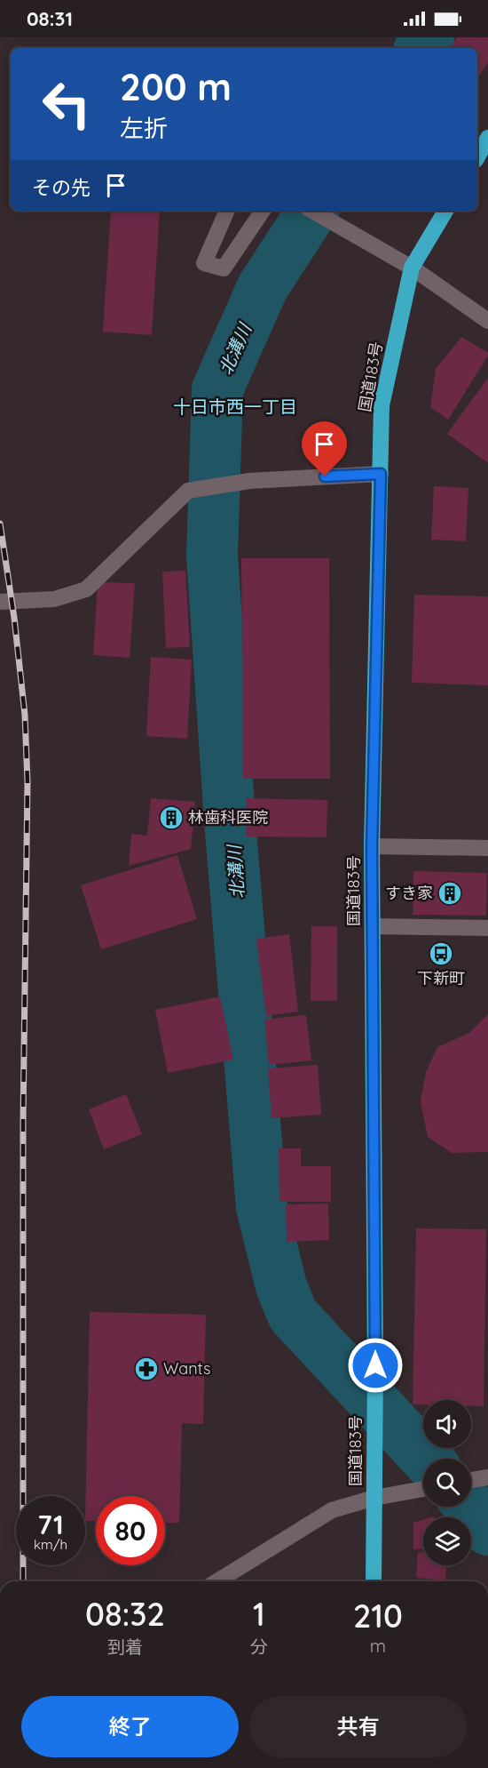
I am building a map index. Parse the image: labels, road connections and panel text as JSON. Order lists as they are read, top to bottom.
{
  "streets": {
    "highway": ["国道183号"]
  },
  "districts": ["十日市西一丁目"],
  "water": ["北溝川"],
  "places": {
    "building": ["林歯科医院", "すき家"],
    "bus stop": ["下新町"],
    "pharmacy": ["Wants"]
  },
  "page": {
    "status": "08:31",
    "turn": ["200 m", "左折"],
    "then": "その先",
    "speed": "71 km/h",
    "limit": "80",
    "eta": [
      "08:32",
      "到着",
      "1",
      "分",
      "210",
      "m"
    ],
    "buttons": ["終了", "共有"]
  }
}
